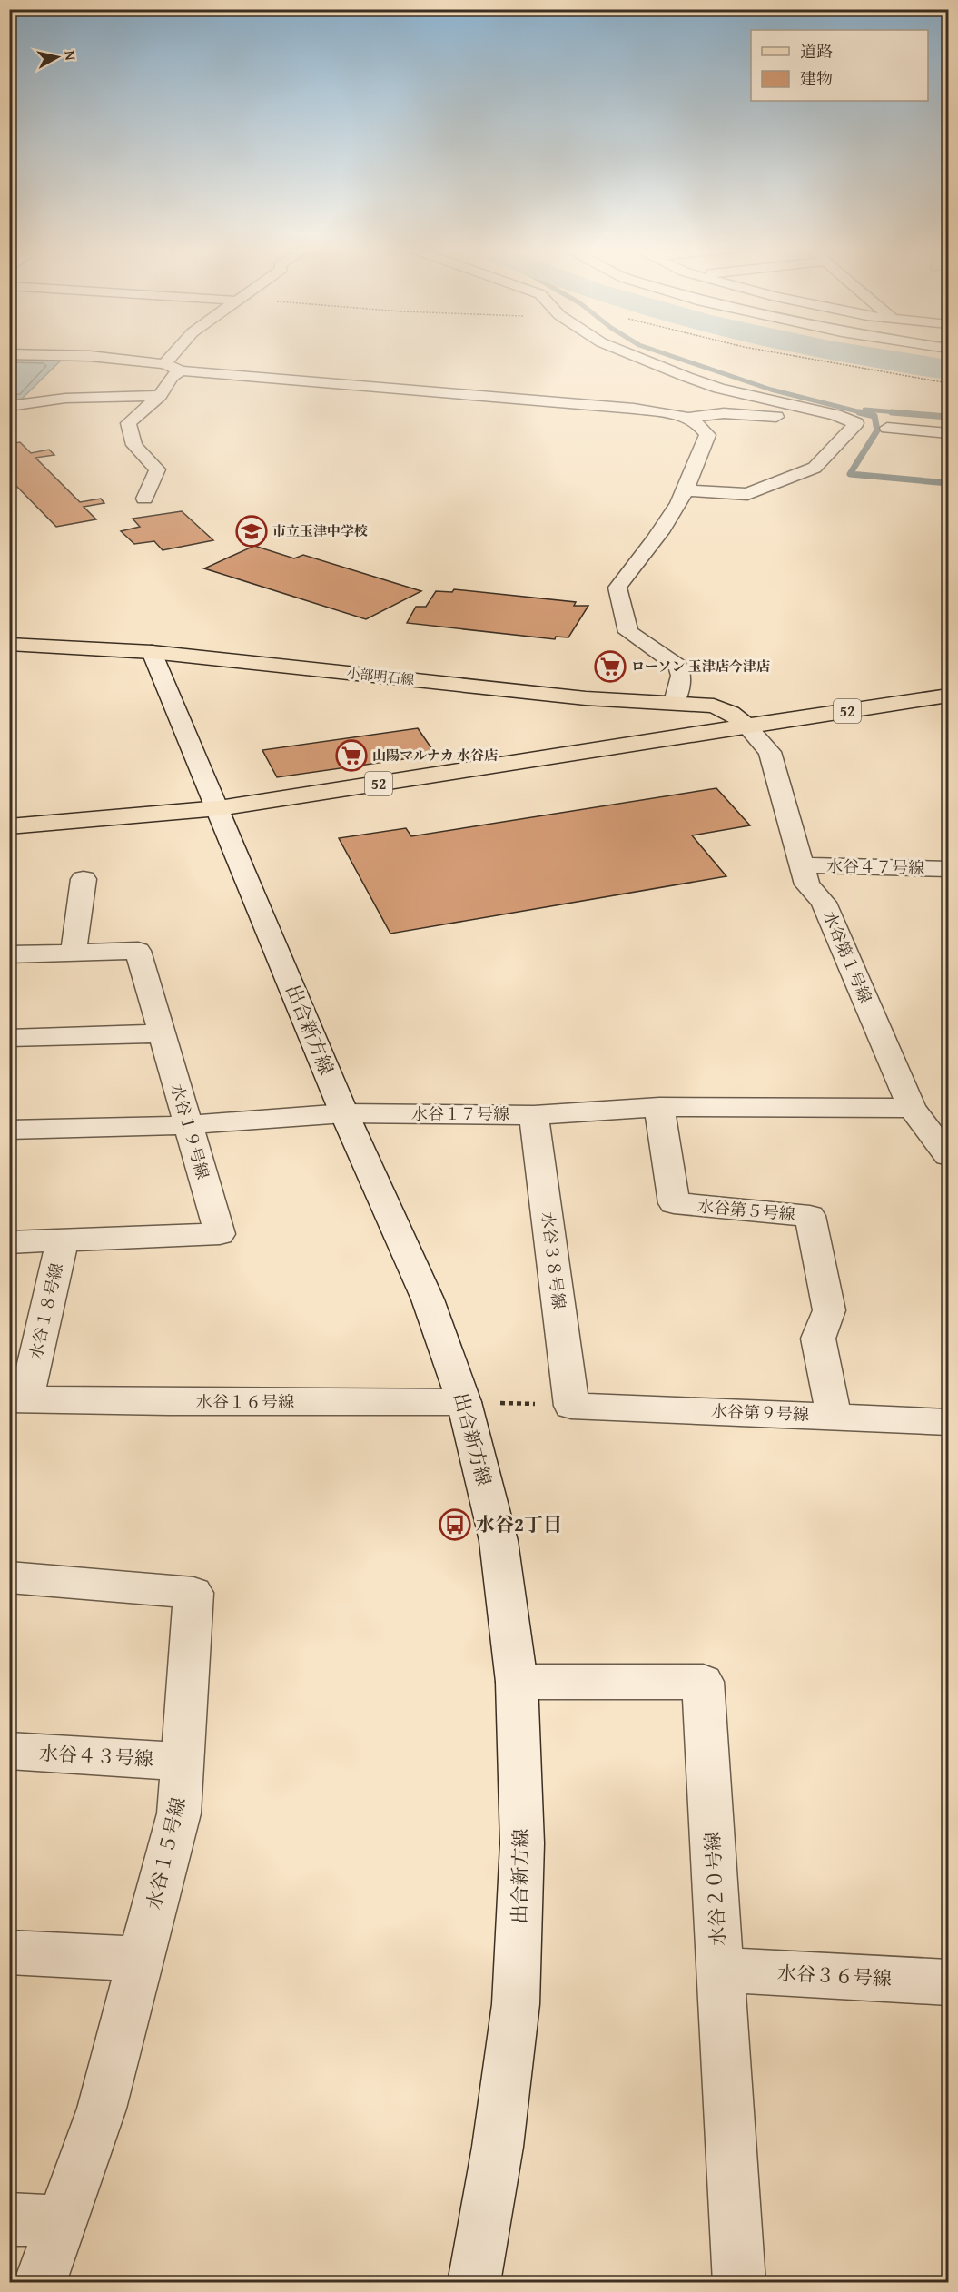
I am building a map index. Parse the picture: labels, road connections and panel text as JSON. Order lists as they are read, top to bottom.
{
  "streets": {
    "main road": ["小部明石線", "52"],
    "street": [
      "水谷４７号線",
      "水谷第１号線",
      "出合新方線",
      "水谷１７号線",
      "水谷１９号線",
      "水谷第５号線",
      "水谷３８号線",
      "水谷１８号線",
      "水谷１６号線",
      "水谷第９号線",
      "水谷４３号線",
      "水谷１５号線",
      "水谷２０号線",
      "水谷３６号線"
    ]
  },
  "crossings": [
    ["小部明石線", "52"],
    ["小部明石線", "水谷第１号線"],
    ["小部明石線", "出合新方線"],
    ["52", "水谷第１号線"],
    ["52", "出合新方線"],
    ["水谷４７号線", "水谷第１号線"],
    ["水谷第１号線", "水谷１７号線"],
    ["出合新方線", "水谷１７号線"],
    ["出合新方線", "水谷１６号線"],
    ["出合新方線", "水谷２０号線"],
    ["水谷１７号線", "水谷１９号線"],
    ["水谷１７号線", "水谷第５号線"],
    ["水谷１７号線", "水谷３８号線"],
    ["水谷１９号線", "水谷１８号線"],
    ["水谷第５号線", "水谷第９号線"],
    ["水谷３８号線", "水谷第９号線"],
    ["水谷１８号線", "水谷１６号線"],
    ["水谷４３号線", "水谷１５号線"],
    ["水谷２０号線", "水谷３６号線"]
  ],
  "places": {
    "school or university": ["市立玉津中学校"],
    "supermarket": ["ローソン 玉津店今津店", "山陽マルナカ 水谷店"],
    "bus stop": ["水谷2丁目"]
  },
  "legend": ["道路", "建物"],
  "north": "right"
}
